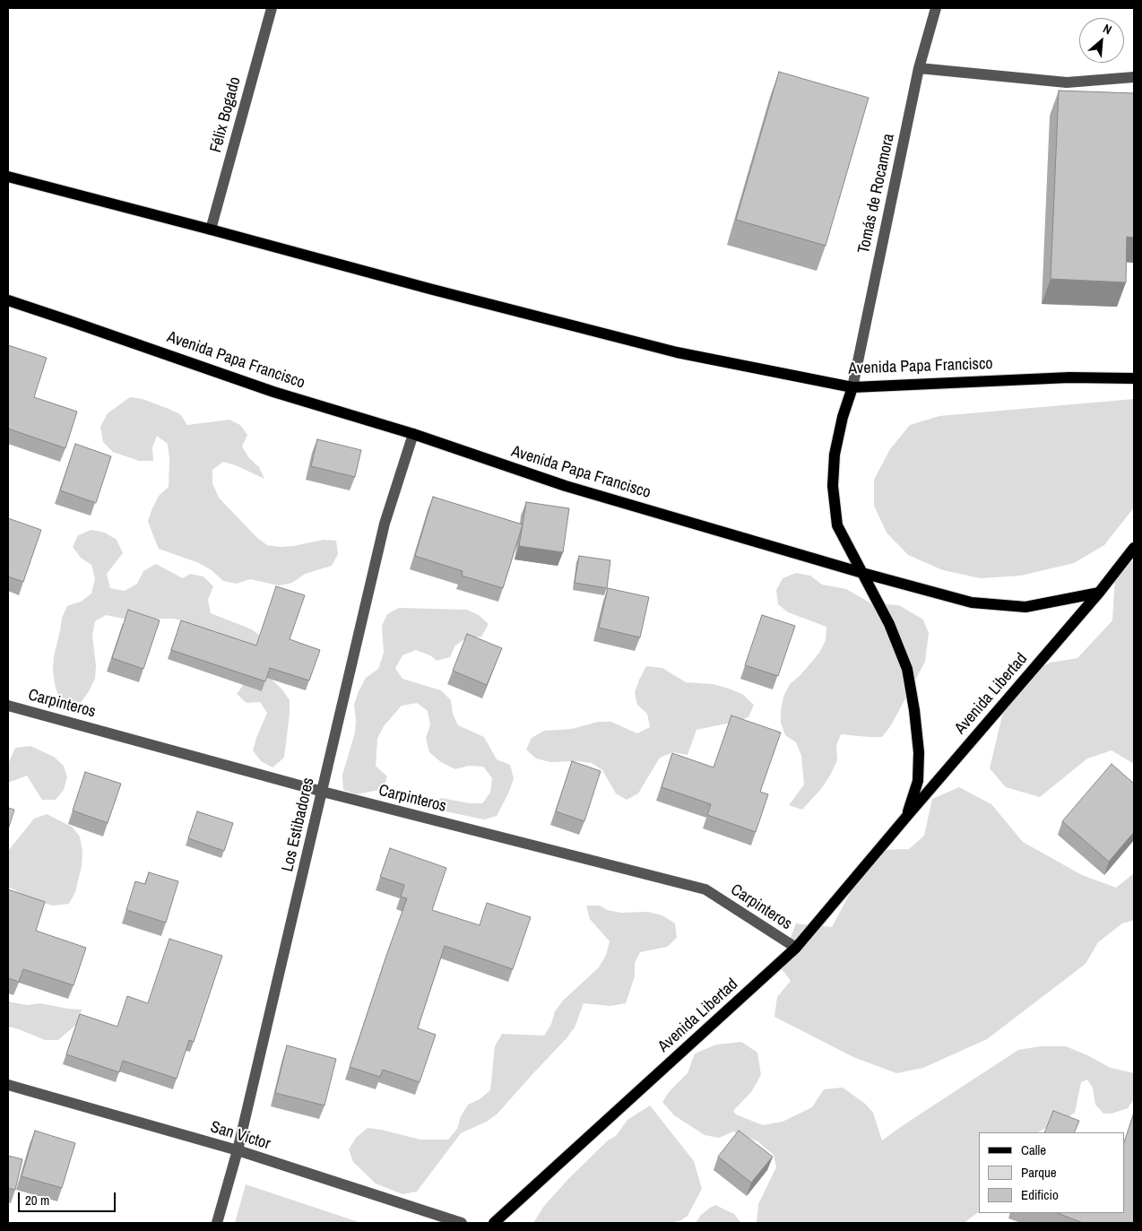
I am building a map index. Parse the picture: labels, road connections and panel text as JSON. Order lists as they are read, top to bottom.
{
  "streets": {
    "main road": ["Avenida Papa Francisco", "Avenida Libertad"],
    "street": [
      "Félix Bogado",
      "Tomás de Rocamora",
      "Carpinteros",
      "Los Estibadores",
      "San Víctor"
    ]
  },
  "crossings": [
    ["Félix Bogado", "Avenida Papa Francisco"],
    ["Tomás de Rocamora", "Avenida Papa Francisco"],
    ["Tomás de Rocamora", "Avenida Libertad"],
    ["Avenida Papa Francisco", "Avenida Libertad"],
    ["Avenida Papa Francisco", "Los Estibadores"],
    ["Avenida Libertad", "Carpinteros"],
    ["Carpinteros", "Los Estibadores"],
    ["Los Estibadores", "San Víctor"]
  ],
  "legend": ["Calle", "Parque", "Edificio"],
  "scale_bar": "20 m",
  "north": "top right"
}
